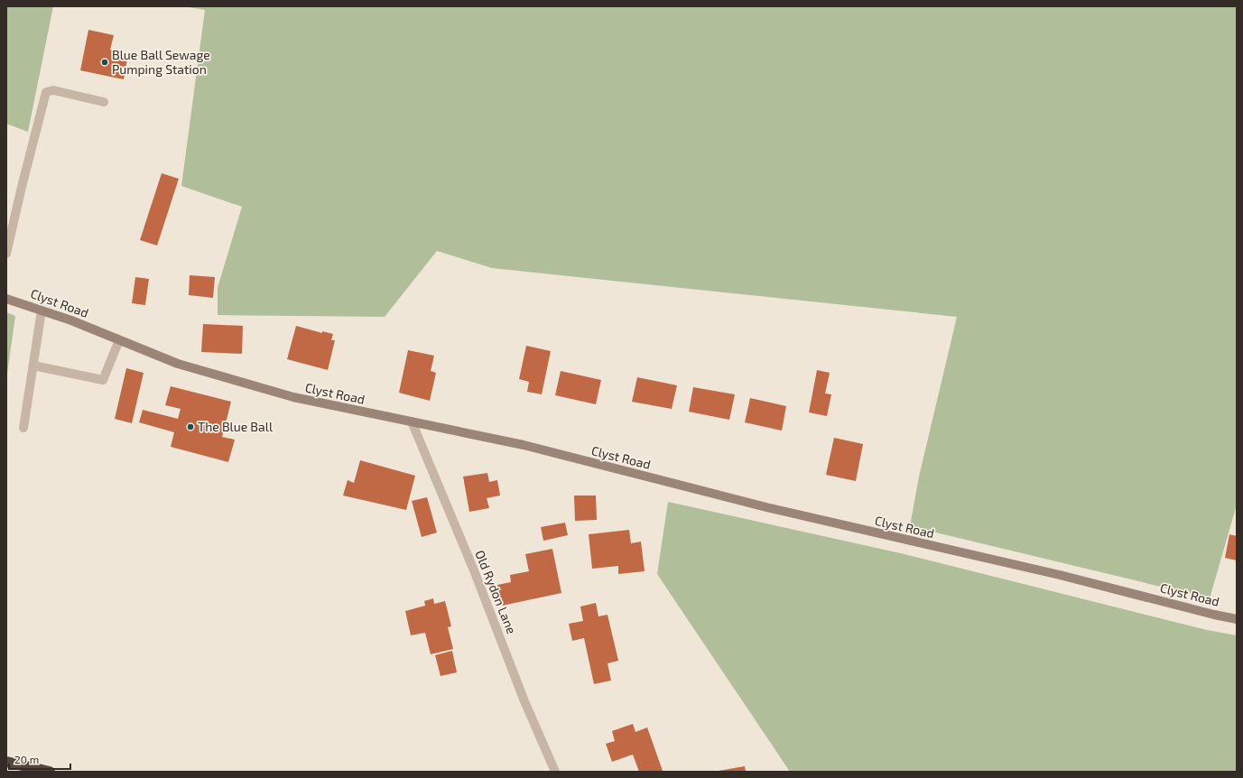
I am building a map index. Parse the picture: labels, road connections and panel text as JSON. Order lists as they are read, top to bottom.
{
  "streets": {
    "street": ["Clyst Road", "Old Rydon Lane"]
  },
  "crossings": [
    ["Clyst Road", "Old Rydon Lane"]
  ],
  "places": ["Blue Ball Sewage Pumping Station", "The Blue Ball"],
  "scale_bar": "20 m"
}
